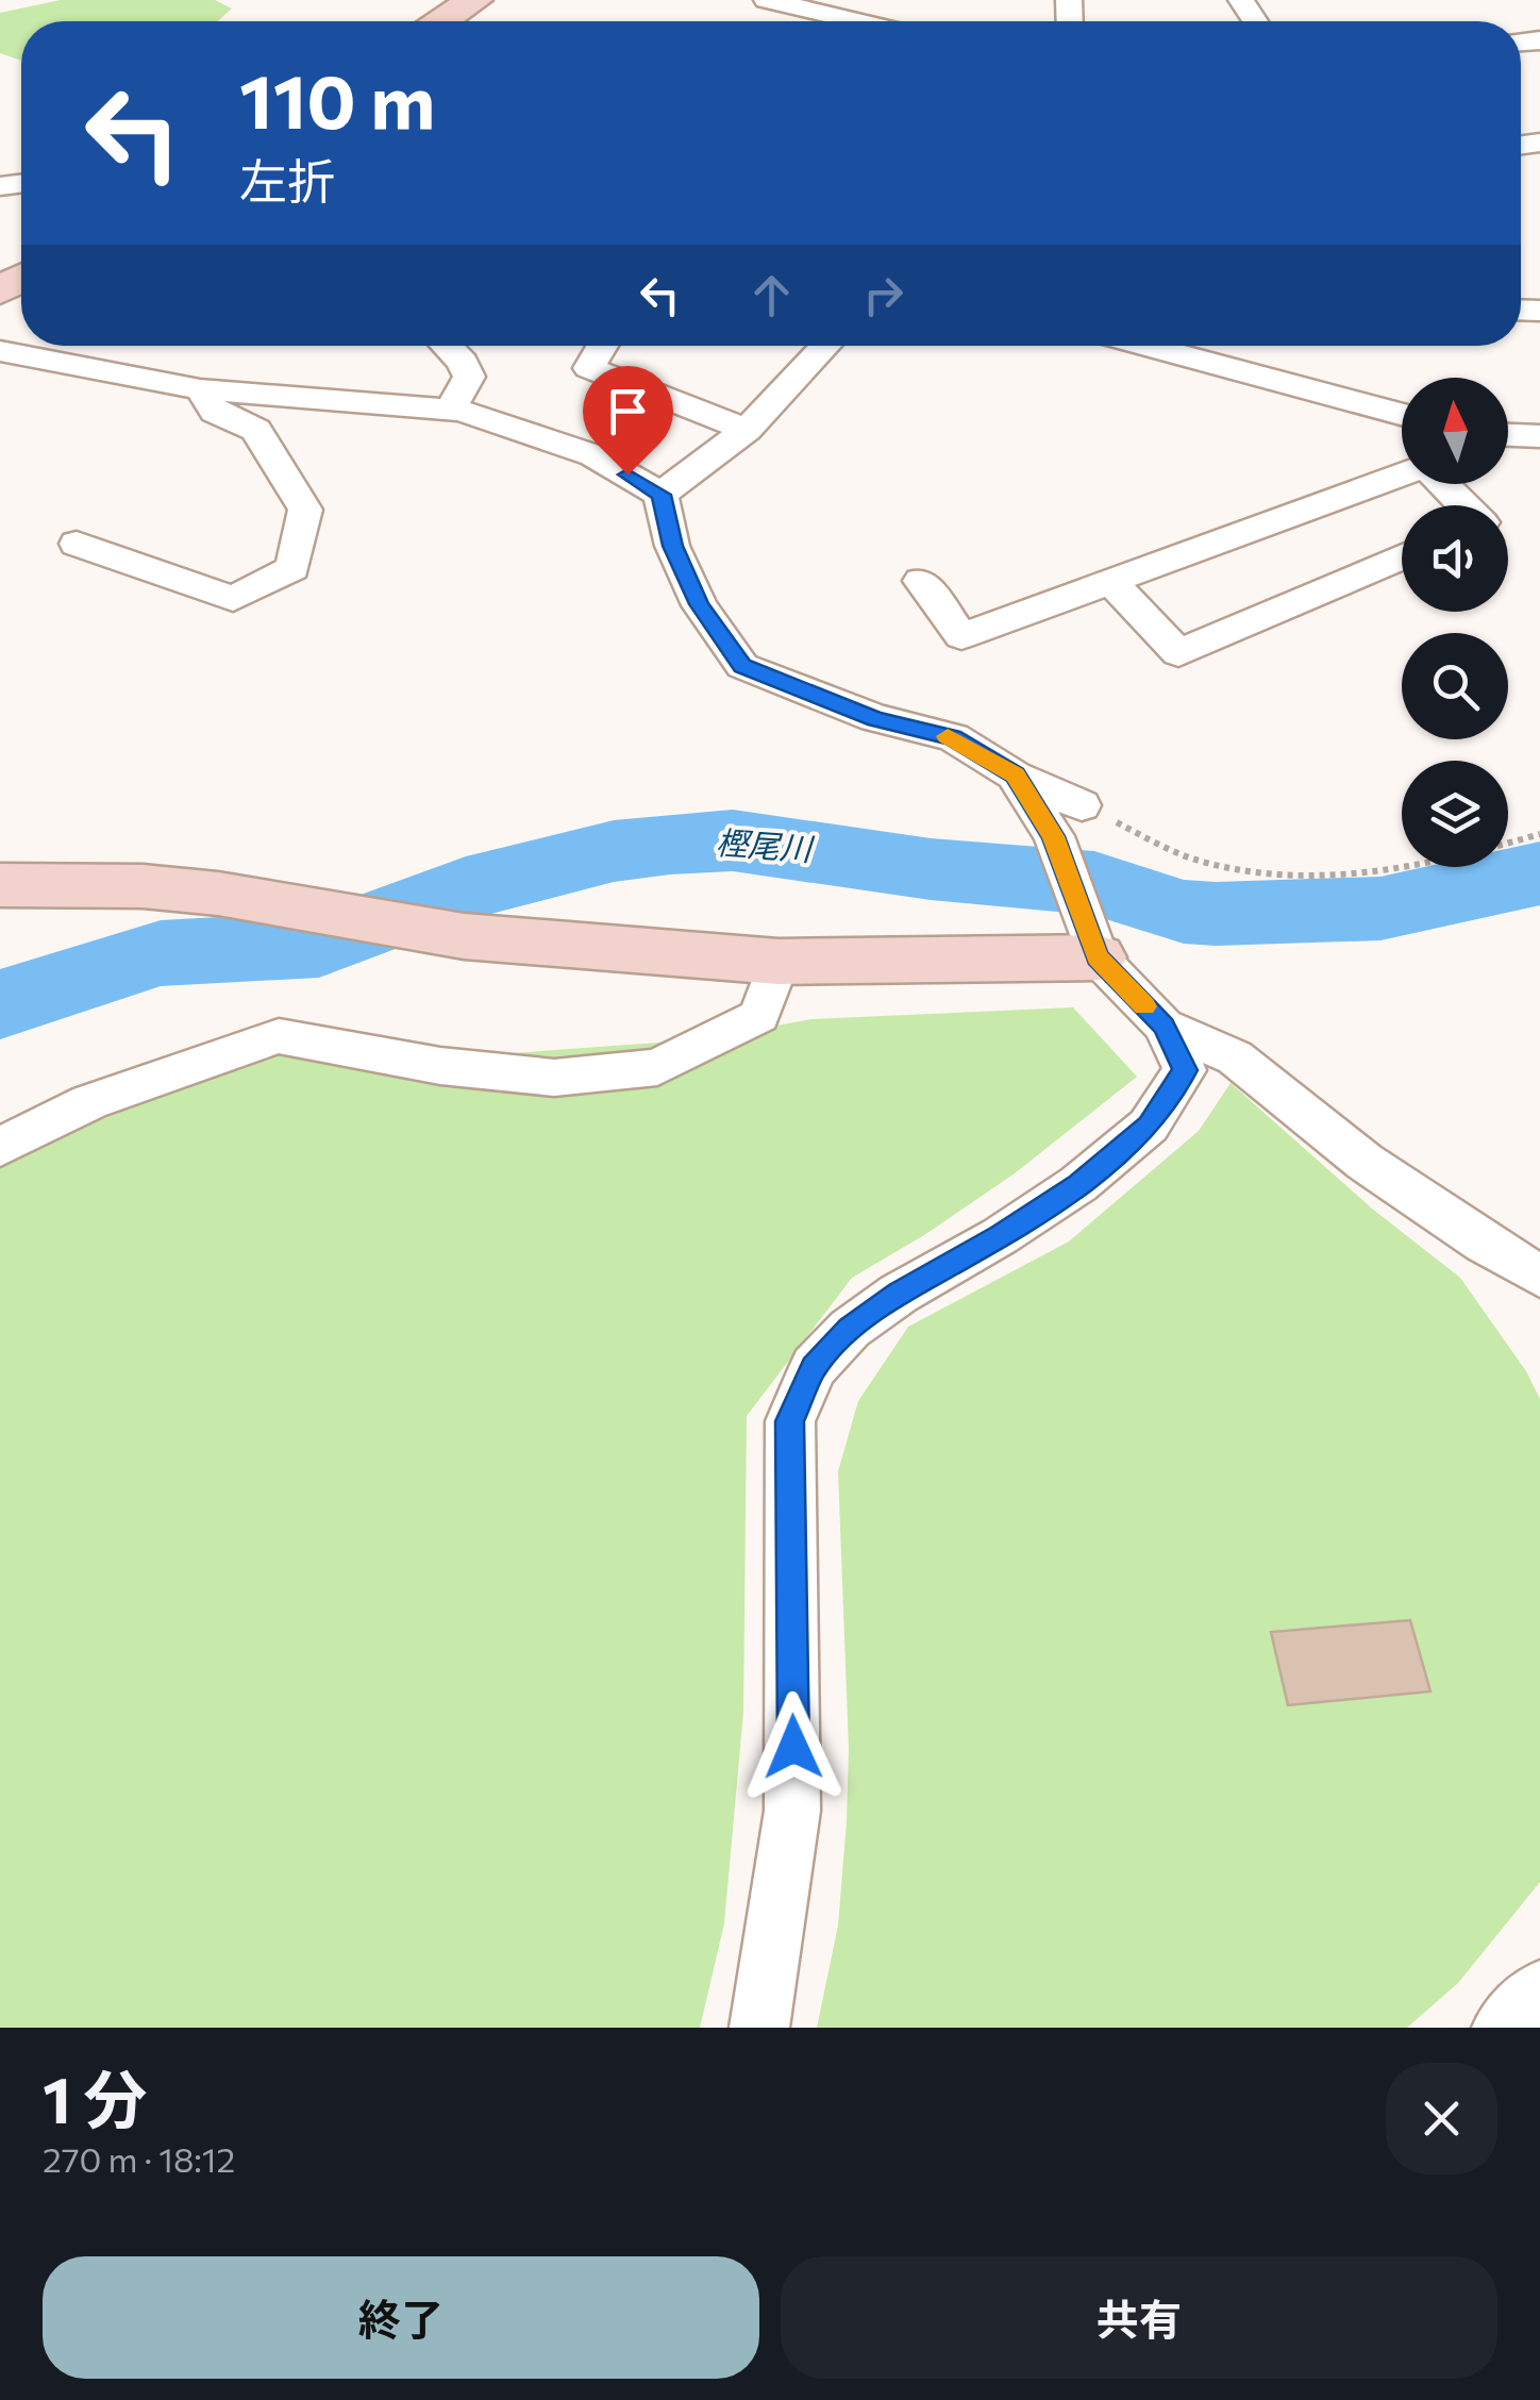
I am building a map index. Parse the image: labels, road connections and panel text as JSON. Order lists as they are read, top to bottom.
{
  "water": ["樫尾川"],
  "north": "top",
  "page": {
    "turn": ["110 m", "左折"],
    "heading": ["1 分", "270 m · 18:12"],
    "buttons": ["終了", "共有"]
  }
}
